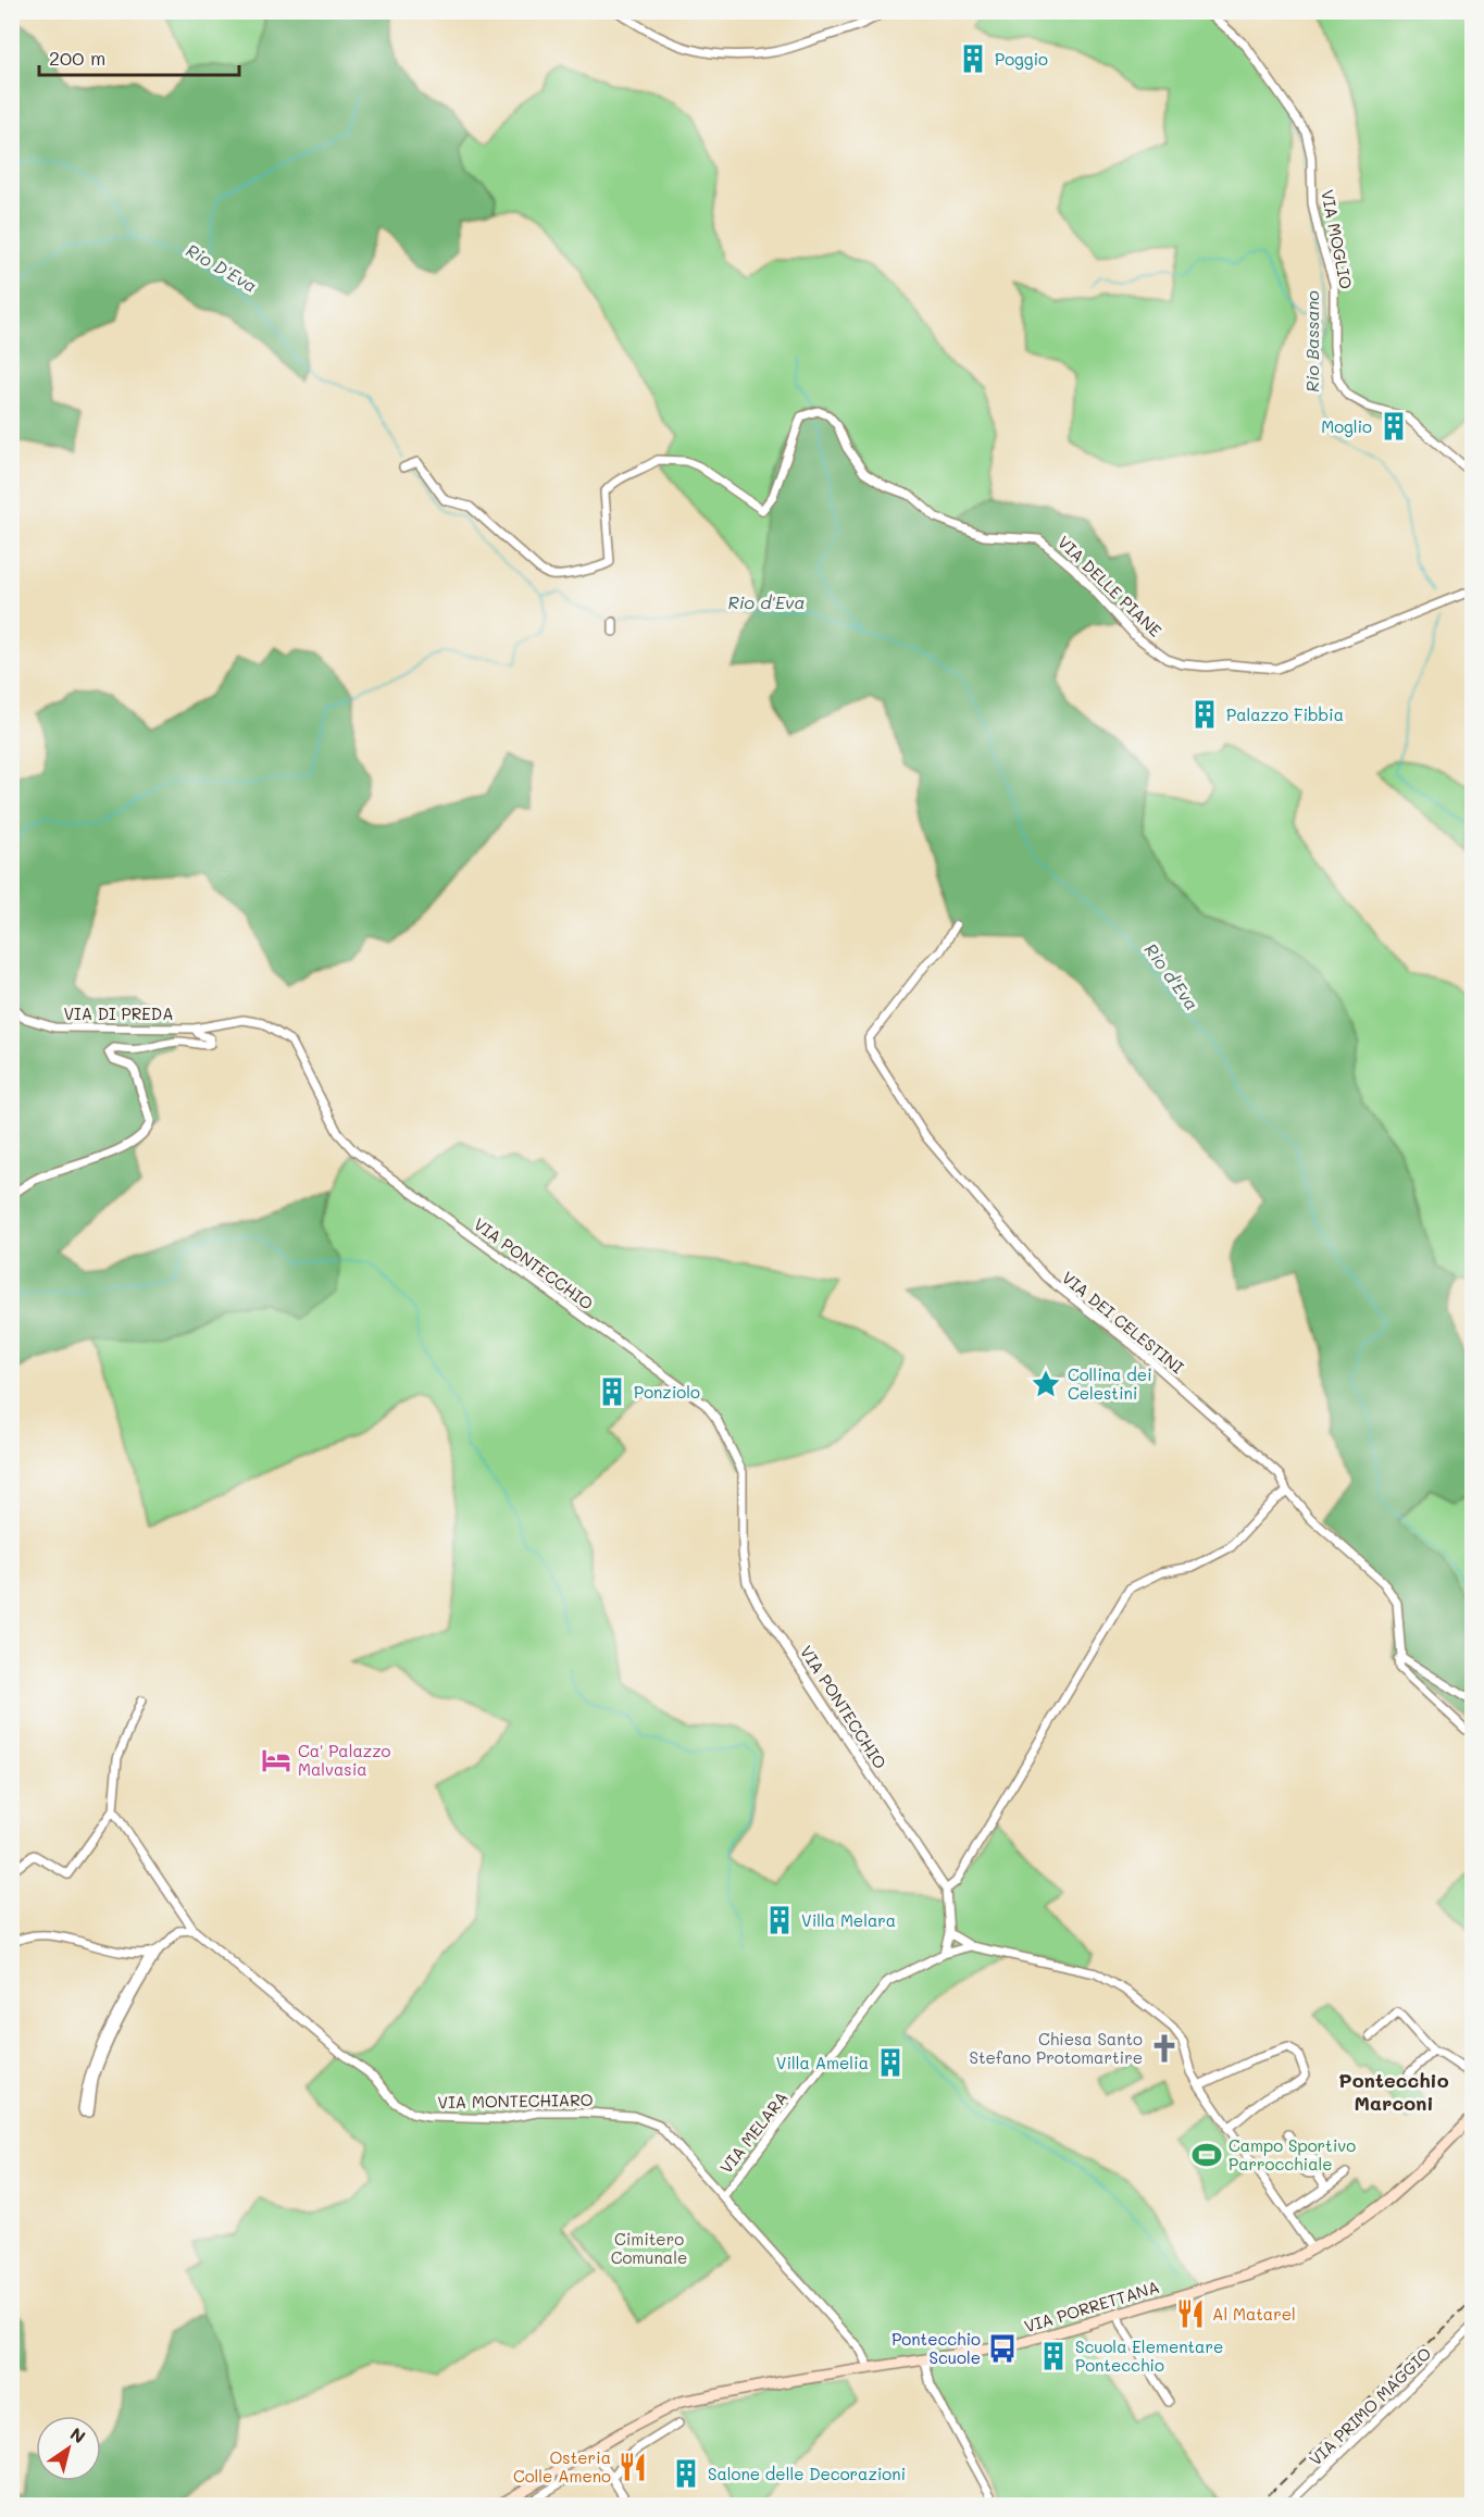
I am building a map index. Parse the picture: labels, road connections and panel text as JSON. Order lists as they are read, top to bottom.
{
  "streets": {
    "main road": ["VIA PORRETTANA"],
    "street": [
      "VIA MOGLIO",
      "VIA DELLE PIANE",
      "VIA DI PREDA",
      "VIA PONTECCHIO",
      "VIA DEI CELESTINI",
      "VIA MONTECHIARO",
      "VIA MELARA",
      "VIA PRIMO MAGGIO"
    ]
  },
  "crossings": [
    ["VIA DI PREDA", "VIA PONTECCHIO"],
    ["VIA PONTECCHIO", "VIA MELARA"],
    ["VIA MONTECHIARO", "VIA MELARA"],
    ["VIA MONTECHIARO", "VIA PORRETTANA"]
  ],
  "districts": ["Pontecchio Marconi"],
  "water": ["Rio D'Eva", "Rio Bassano", "Rio d'Eva"],
  "parks": ["Cimitero Comunale"],
  "places": {
    "building": [
      "Poggio",
      "Moglio",
      "Palazzo Fibbia",
      "Ponziolo",
      "Villa Melara",
      "Villa Amelia",
      "Scuola Elementare Pontecchio",
      "Salone delle Decorazioni"
    ],
    "place": ["Collina dei Celestini"],
    "hotel": ["Ca' Palazzo Malvasia"],
    "church": ["Chiesa Santo Stefano Protomartire"],
    "sports": ["Campo Sportivo Parrocchiale"],
    "restaurant": ["Al Matarel", "Osteria Colle Ameno"],
    "bus stop": ["Pontecchio Scuole"]
  },
  "scale_bar": "200 m",
  "north": "top right"
}
